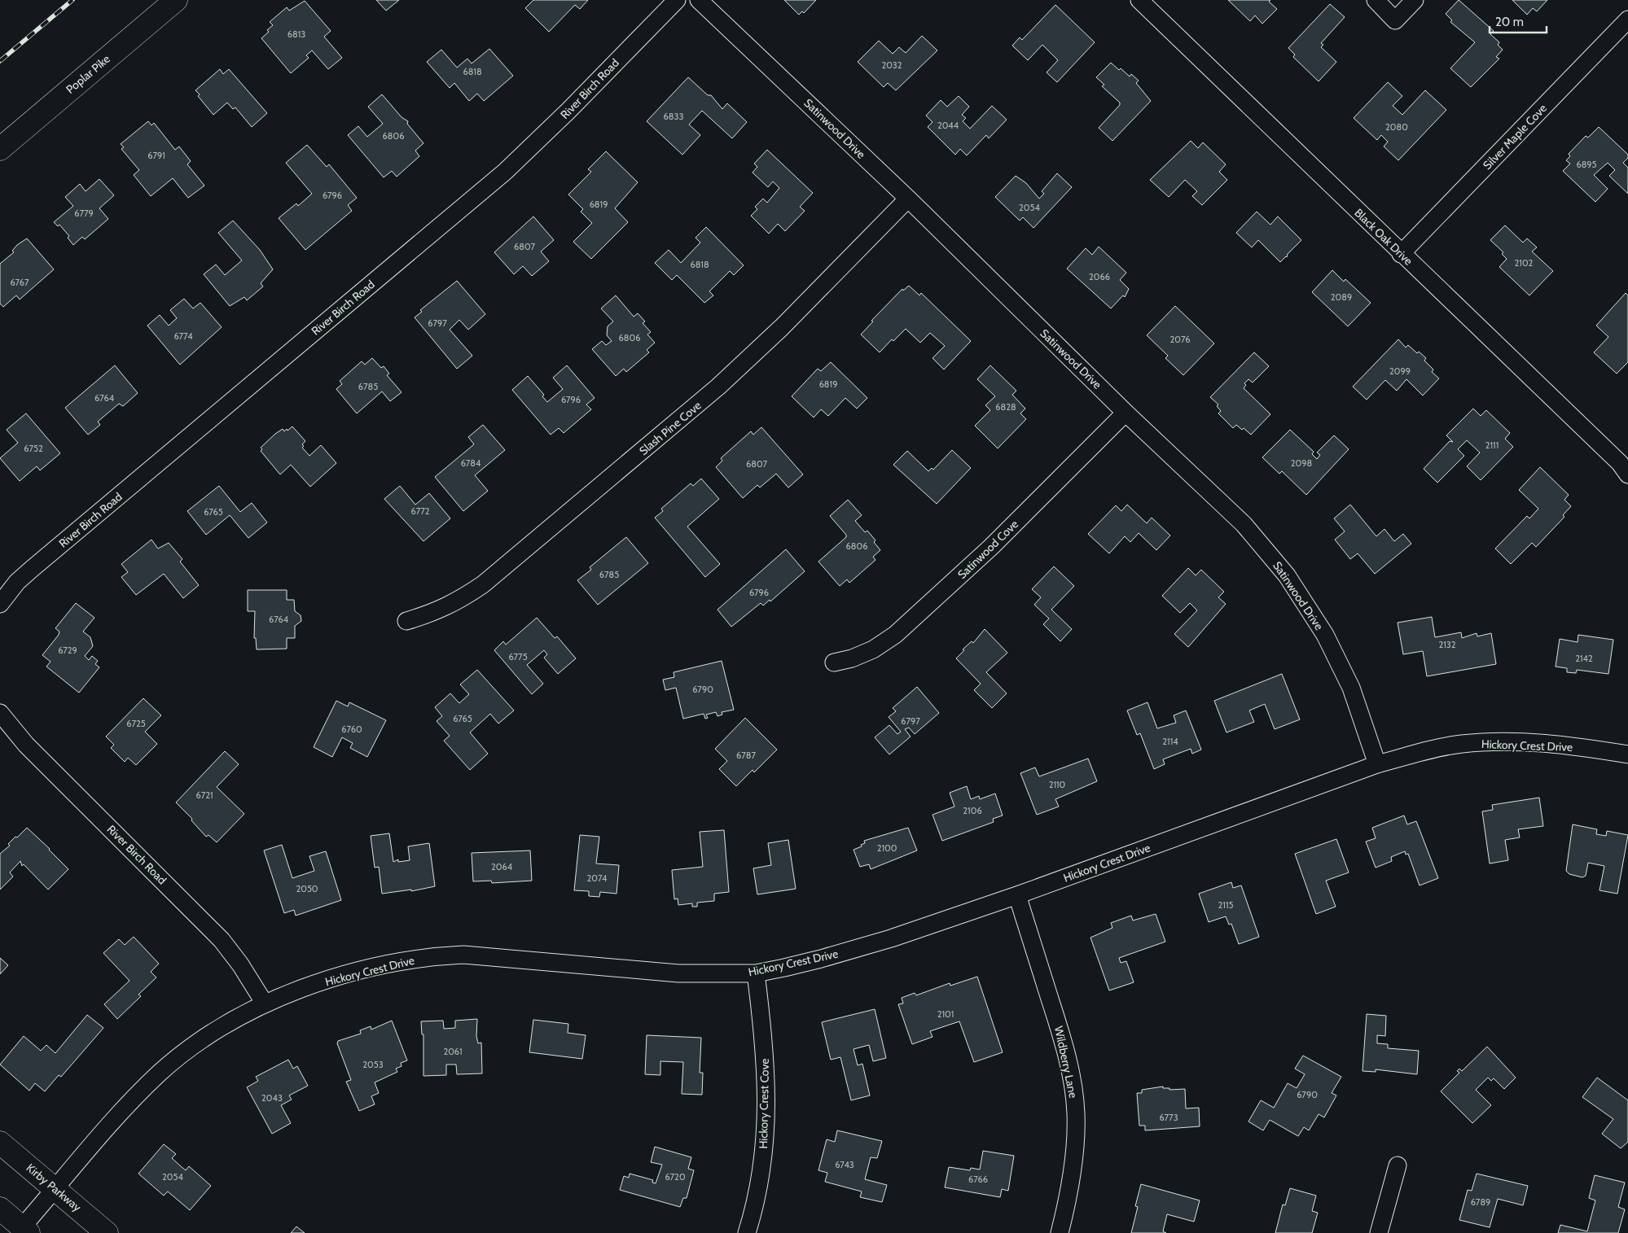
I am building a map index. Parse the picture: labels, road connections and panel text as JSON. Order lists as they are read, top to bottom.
{
  "streets": {
    "main road": ["Poplar Pike", "Kirby Parkway"],
    "street": [
      "River Birch Road",
      "Satinwood Drive",
      "Silver Maple Cove",
      "Black Oak Drive",
      "Slash Pine Cove",
      "Satinwood Cove",
      "Hickory Crest Drive",
      "Wildberry Lane",
      "Hickory Crest Cove"
    ]
  },
  "crossings": [
    ["River Birch Road", "Hickory Crest Drive"],
    ["Satinwood Drive", "Slash Pine Cove"],
    ["Satinwood Drive", "Satinwood Cove"],
    ["Satinwood Drive", "Hickory Crest Drive"],
    ["Silver Maple Cove", "Black Oak Drive"],
    ["Hickory Crest Drive", "Wildberry Lane"],
    ["Hickory Crest Drive", "Hickory Crest Cove"],
    ["Hickory Crest Drive", "Kirby Parkway"]
  ],
  "house_numbers": [
    "6813",
    "2032",
    "6818",
    "6833",
    "2044",
    "2080",
    "6806",
    "6791",
    "6895",
    "6796",
    "6819",
    "2054",
    "6779",
    "6807",
    "2102",
    "6818",
    "2066",
    "6767",
    "2089",
    "6797",
    "6774",
    "6806",
    "2076",
    "2099",
    "6819",
    "6785",
    "6764",
    "6796",
    "6828",
    "2111",
    "6752",
    "6784",
    "2098",
    "6807",
    "6772",
    "6765",
    "6806",
    "6785",
    "6796",
    "6764",
    "2132",
    "6729",
    "6775",
    "2142",
    "6790",
    "6765",
    "6797",
    "6725",
    "6760",
    "2114",
    "6787",
    "2110",
    "6721",
    "2106",
    "2100",
    "2064",
    "2074",
    "2050",
    "2115",
    "2101",
    "2061",
    "2053",
    "6790",
    "2043",
    "6773",
    "6743",
    "2054",
    "6720",
    "6766",
    "6789"
  ],
  "scale_bar": "20 m"
}
